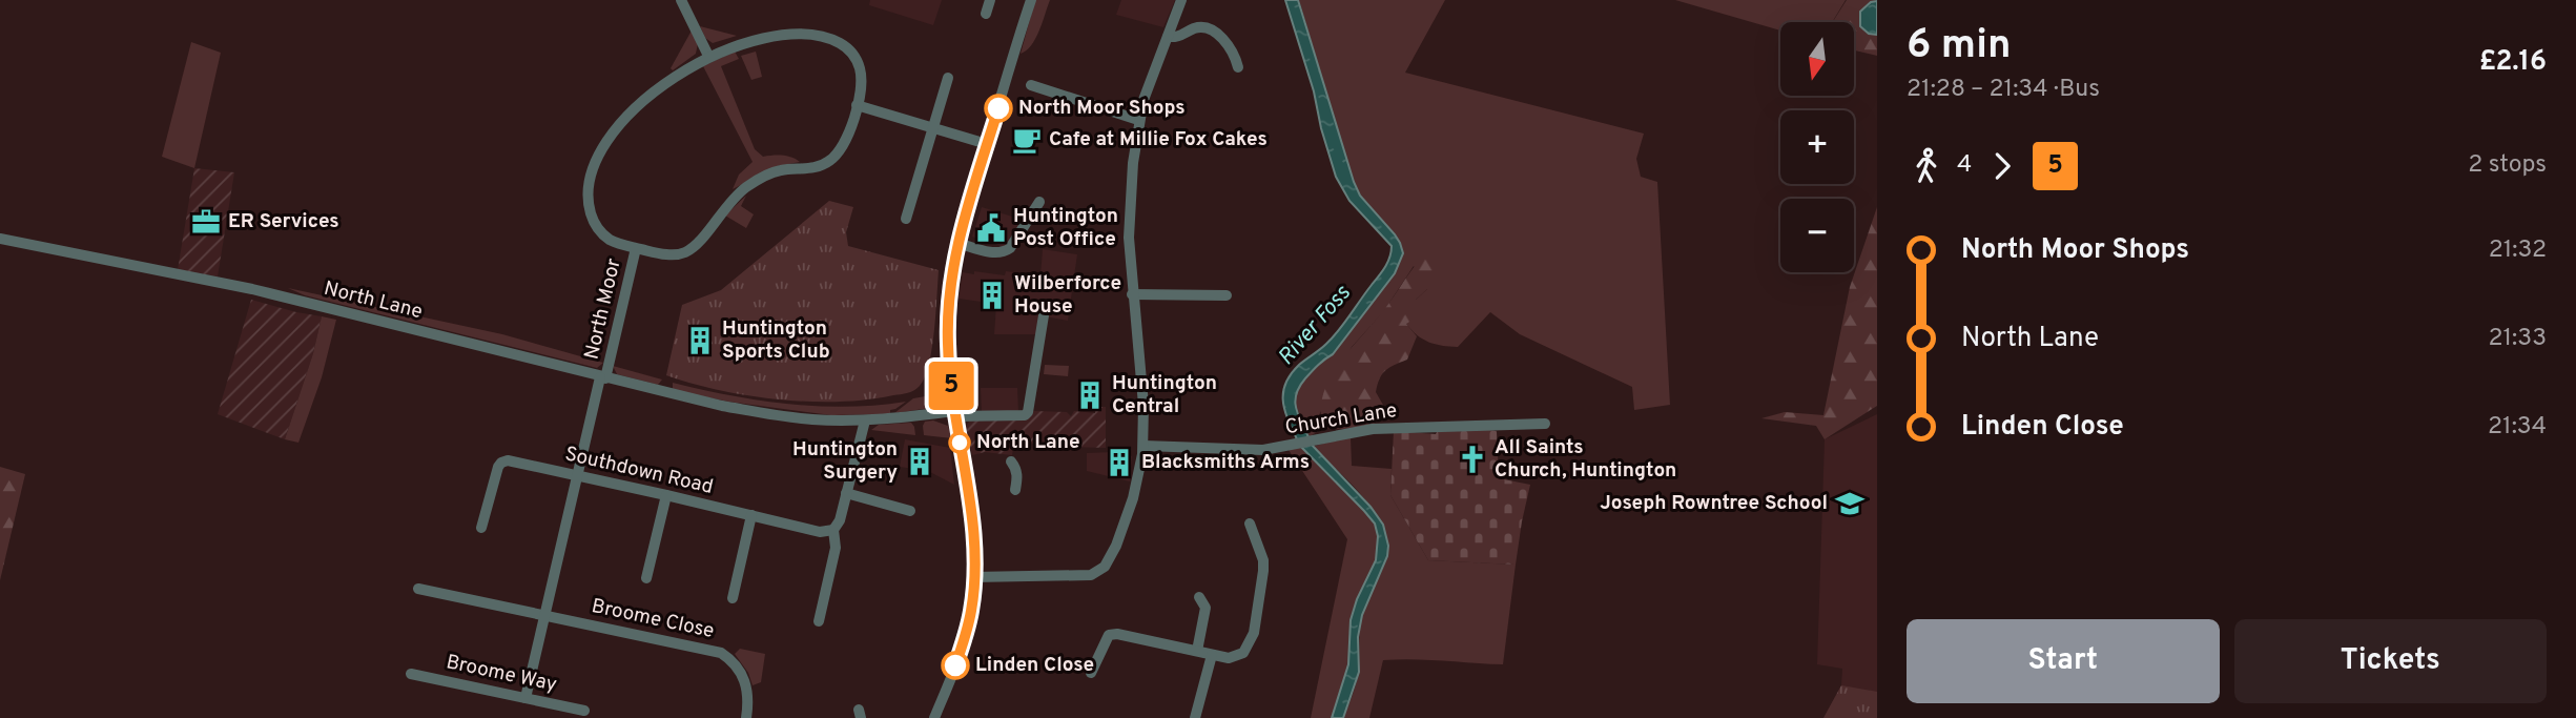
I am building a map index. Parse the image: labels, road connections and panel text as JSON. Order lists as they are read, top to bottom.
{
  "streets": {
    "street": [
      "North Lane",
      "North Moor",
      "Church Lane",
      "Southdown Road",
      "Broome Close",
      "Broome Way"
    ]
  },
  "crossings": [
    ["North Lane", "North Moor"],
    ["North Moor", "Southdown Road"],
    ["North Moor", "Broome Close"]
  ],
  "water": ["River Foss"],
  "places": {
    "other": ["North Moor Shops", "North Lane", "Linden Close"],
    "cafe": ["Cafe at Millie Fox Cakes"],
    "office": ["ER Services"],
    "public building": ["Huntington Post Office"],
    "building": [
      "Wilberforce House",
      "Huntington Sports Club",
      "Huntington Central",
      "Huntington Surgery",
      "Blacksmiths Arms"
    ],
    "church": ["All Saints Church, Huntington"],
    "school or university": ["Joseph Rowntree School"]
  },
  "lines": ["bus line 5"],
  "north": "bottom",
  "page": {
    "on_map": "5",
    "heading": ["6 min", "21:28 – 21:34 · Bus", "£2.16"],
    "map_buttons": ["+", "−"],
    "legs": ["4", "5", "2 stops"],
    "list": [
      {
        "name": "North Moor Shops",
        "value": "21:32"
      },
      {
        "name": "North Lane",
        "value": "21:33"
      },
      {
        "name": "Linden Close",
        "value": "21:34"
      }
    ],
    "buttons": ["Start", "Tickets"]
  }
}
